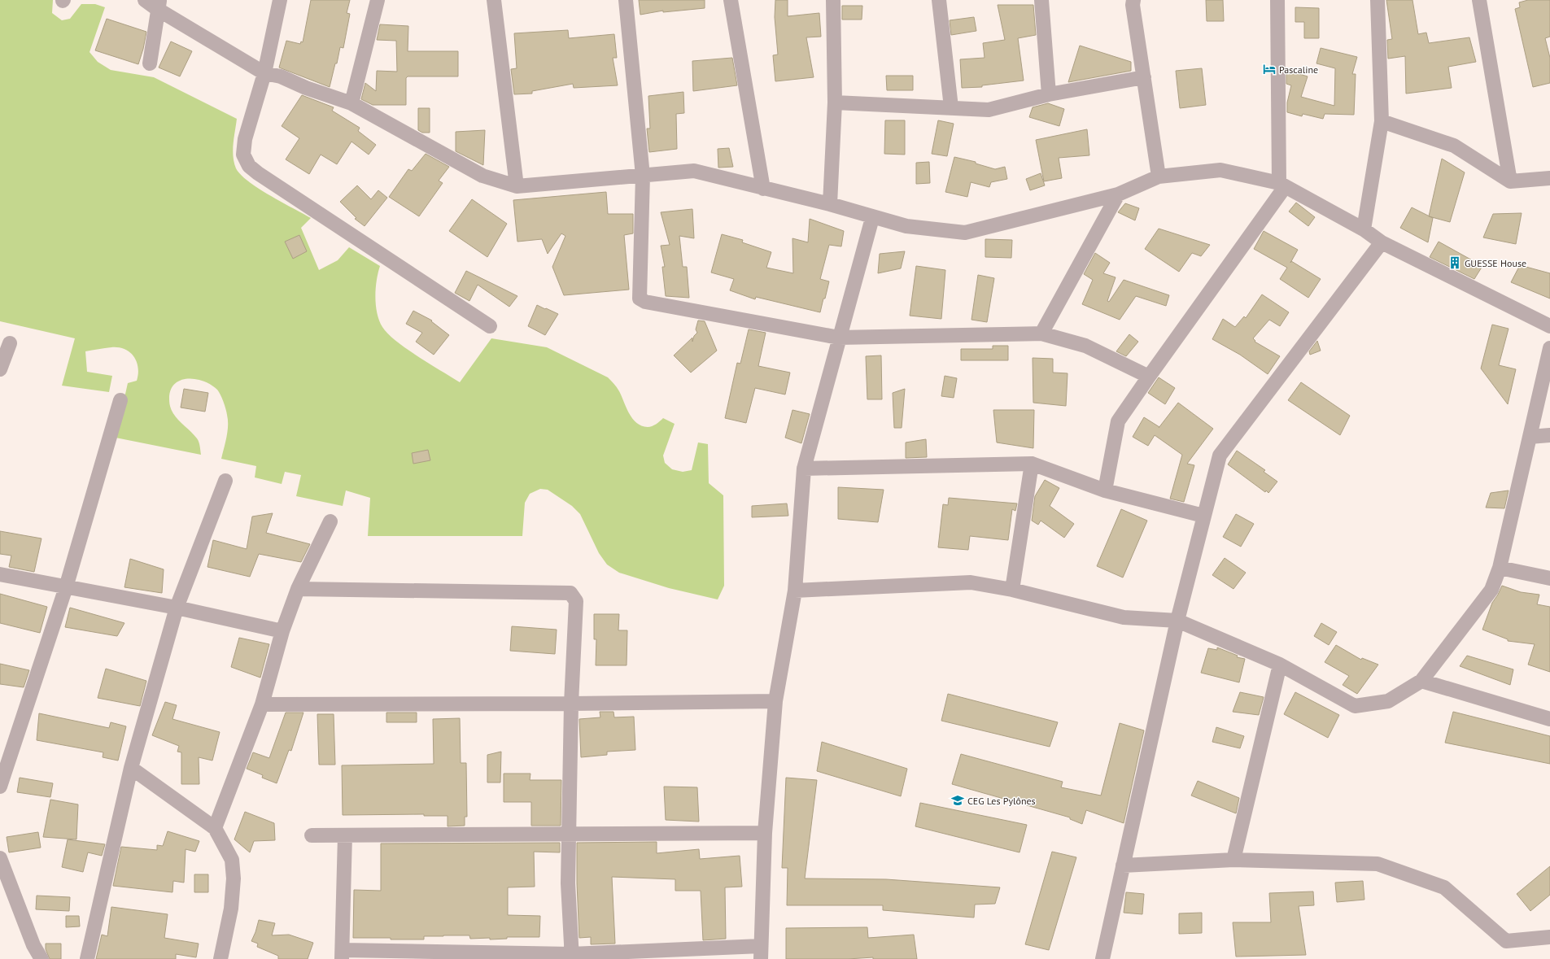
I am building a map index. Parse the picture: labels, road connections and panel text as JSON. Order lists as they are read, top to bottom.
{
  "places": {
    "hotel": ["Pascaline"],
    "building": ["GUESSE House"],
    "school or university": ["CEG Les Pylônes"]
  }
}
